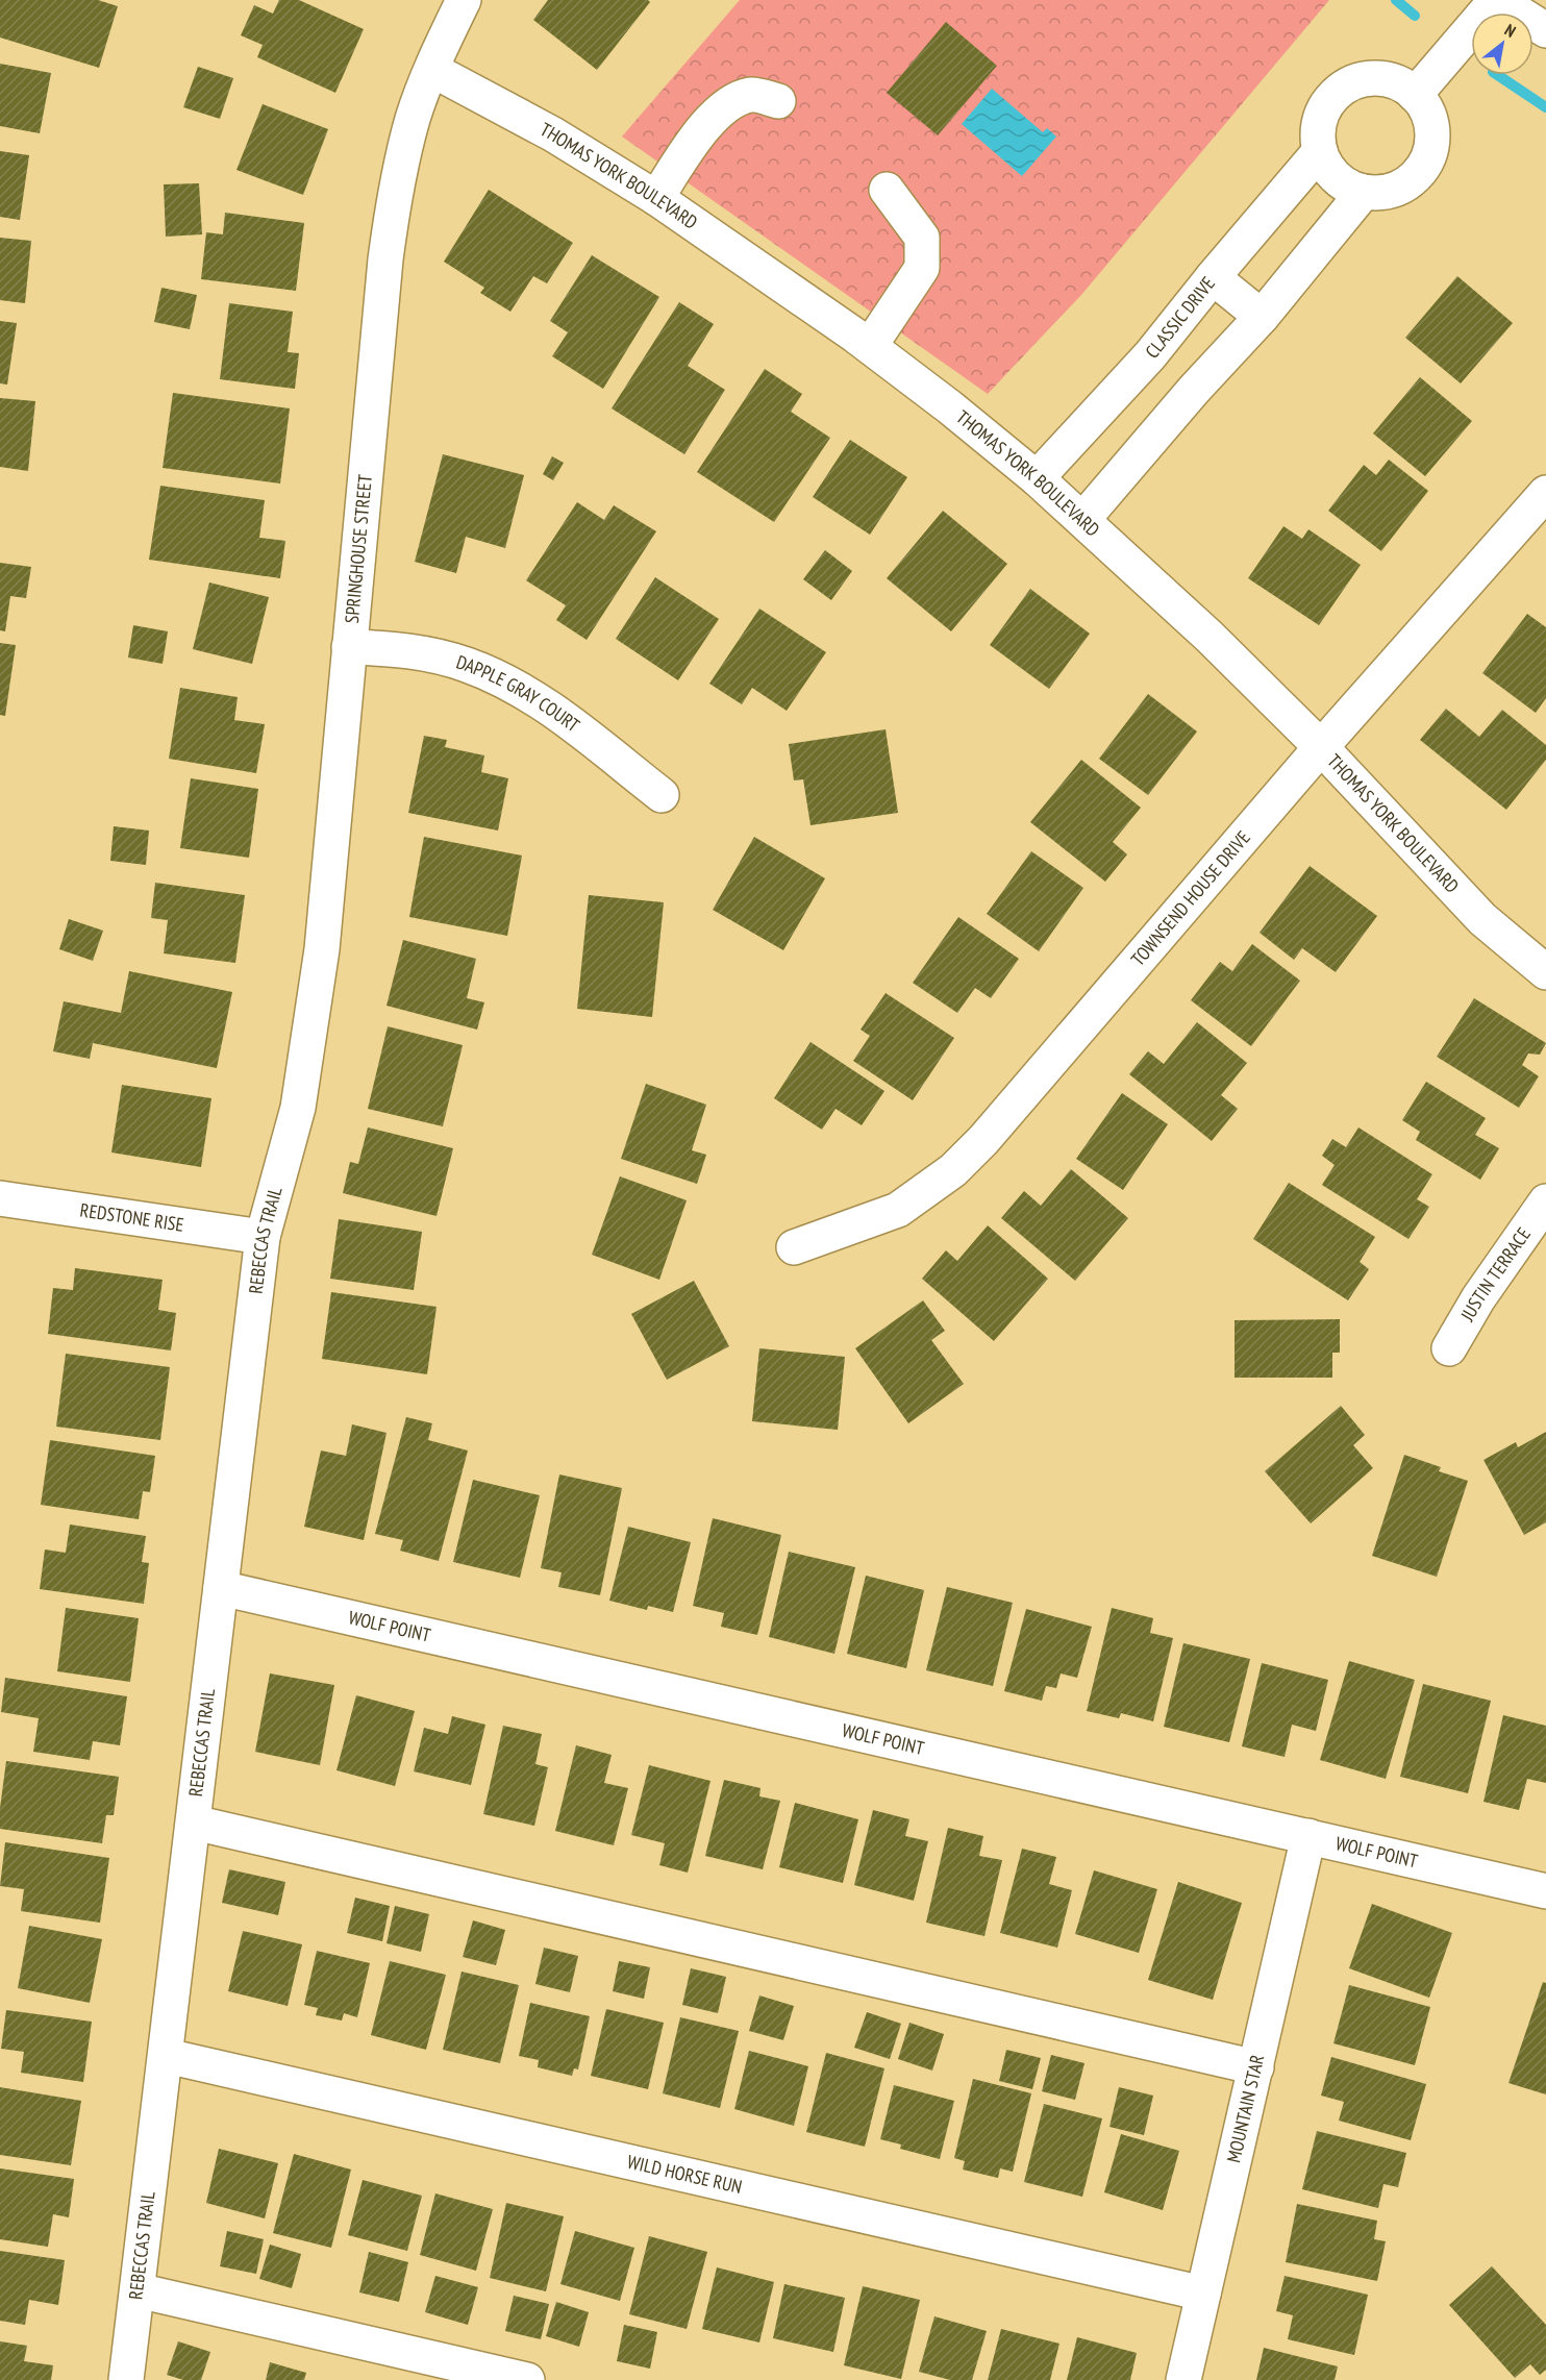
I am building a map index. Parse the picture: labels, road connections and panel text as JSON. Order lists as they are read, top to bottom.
{
  "streets": {
    "street": [
      "THOMAS YORK BOULEVARD",
      "CLASSIC DRIVE",
      "SPRINGHOUSE STREET",
      "DAPPLE GRAY COURT",
      "TOWNSEND HOUSE DRIVE",
      "REDSTONE RISE",
      "REBECCAS TRAIL",
      "JUSTIN TERRACE",
      "WOLF POINT",
      "MOUNTAIN STAR",
      "WILD HORSE RUN"
    ]
  },
  "crossings": [
    ["THOMAS YORK BOULEVARD", "CLASSIC DRIVE"],
    ["THOMAS YORK BOULEVARD", "SPRINGHOUSE STREET"],
    ["THOMAS YORK BOULEVARD", "TOWNSEND HOUSE DRIVE"],
    ["SPRINGHOUSE STREET", "DAPPLE GRAY COURT"],
    ["SPRINGHOUSE STREET", "REBECCAS TRAIL"],
    ["REDSTONE RISE", "REBECCAS TRAIL"],
    ["REBECCAS TRAIL", "WOLF POINT"],
    ["REBECCAS TRAIL", "WILD HORSE RUN"],
    ["WOLF POINT", "MOUNTAIN STAR"],
    ["MOUNTAIN STAR", "WILD HORSE RUN"]
  ],
  "north": "top right"
}
